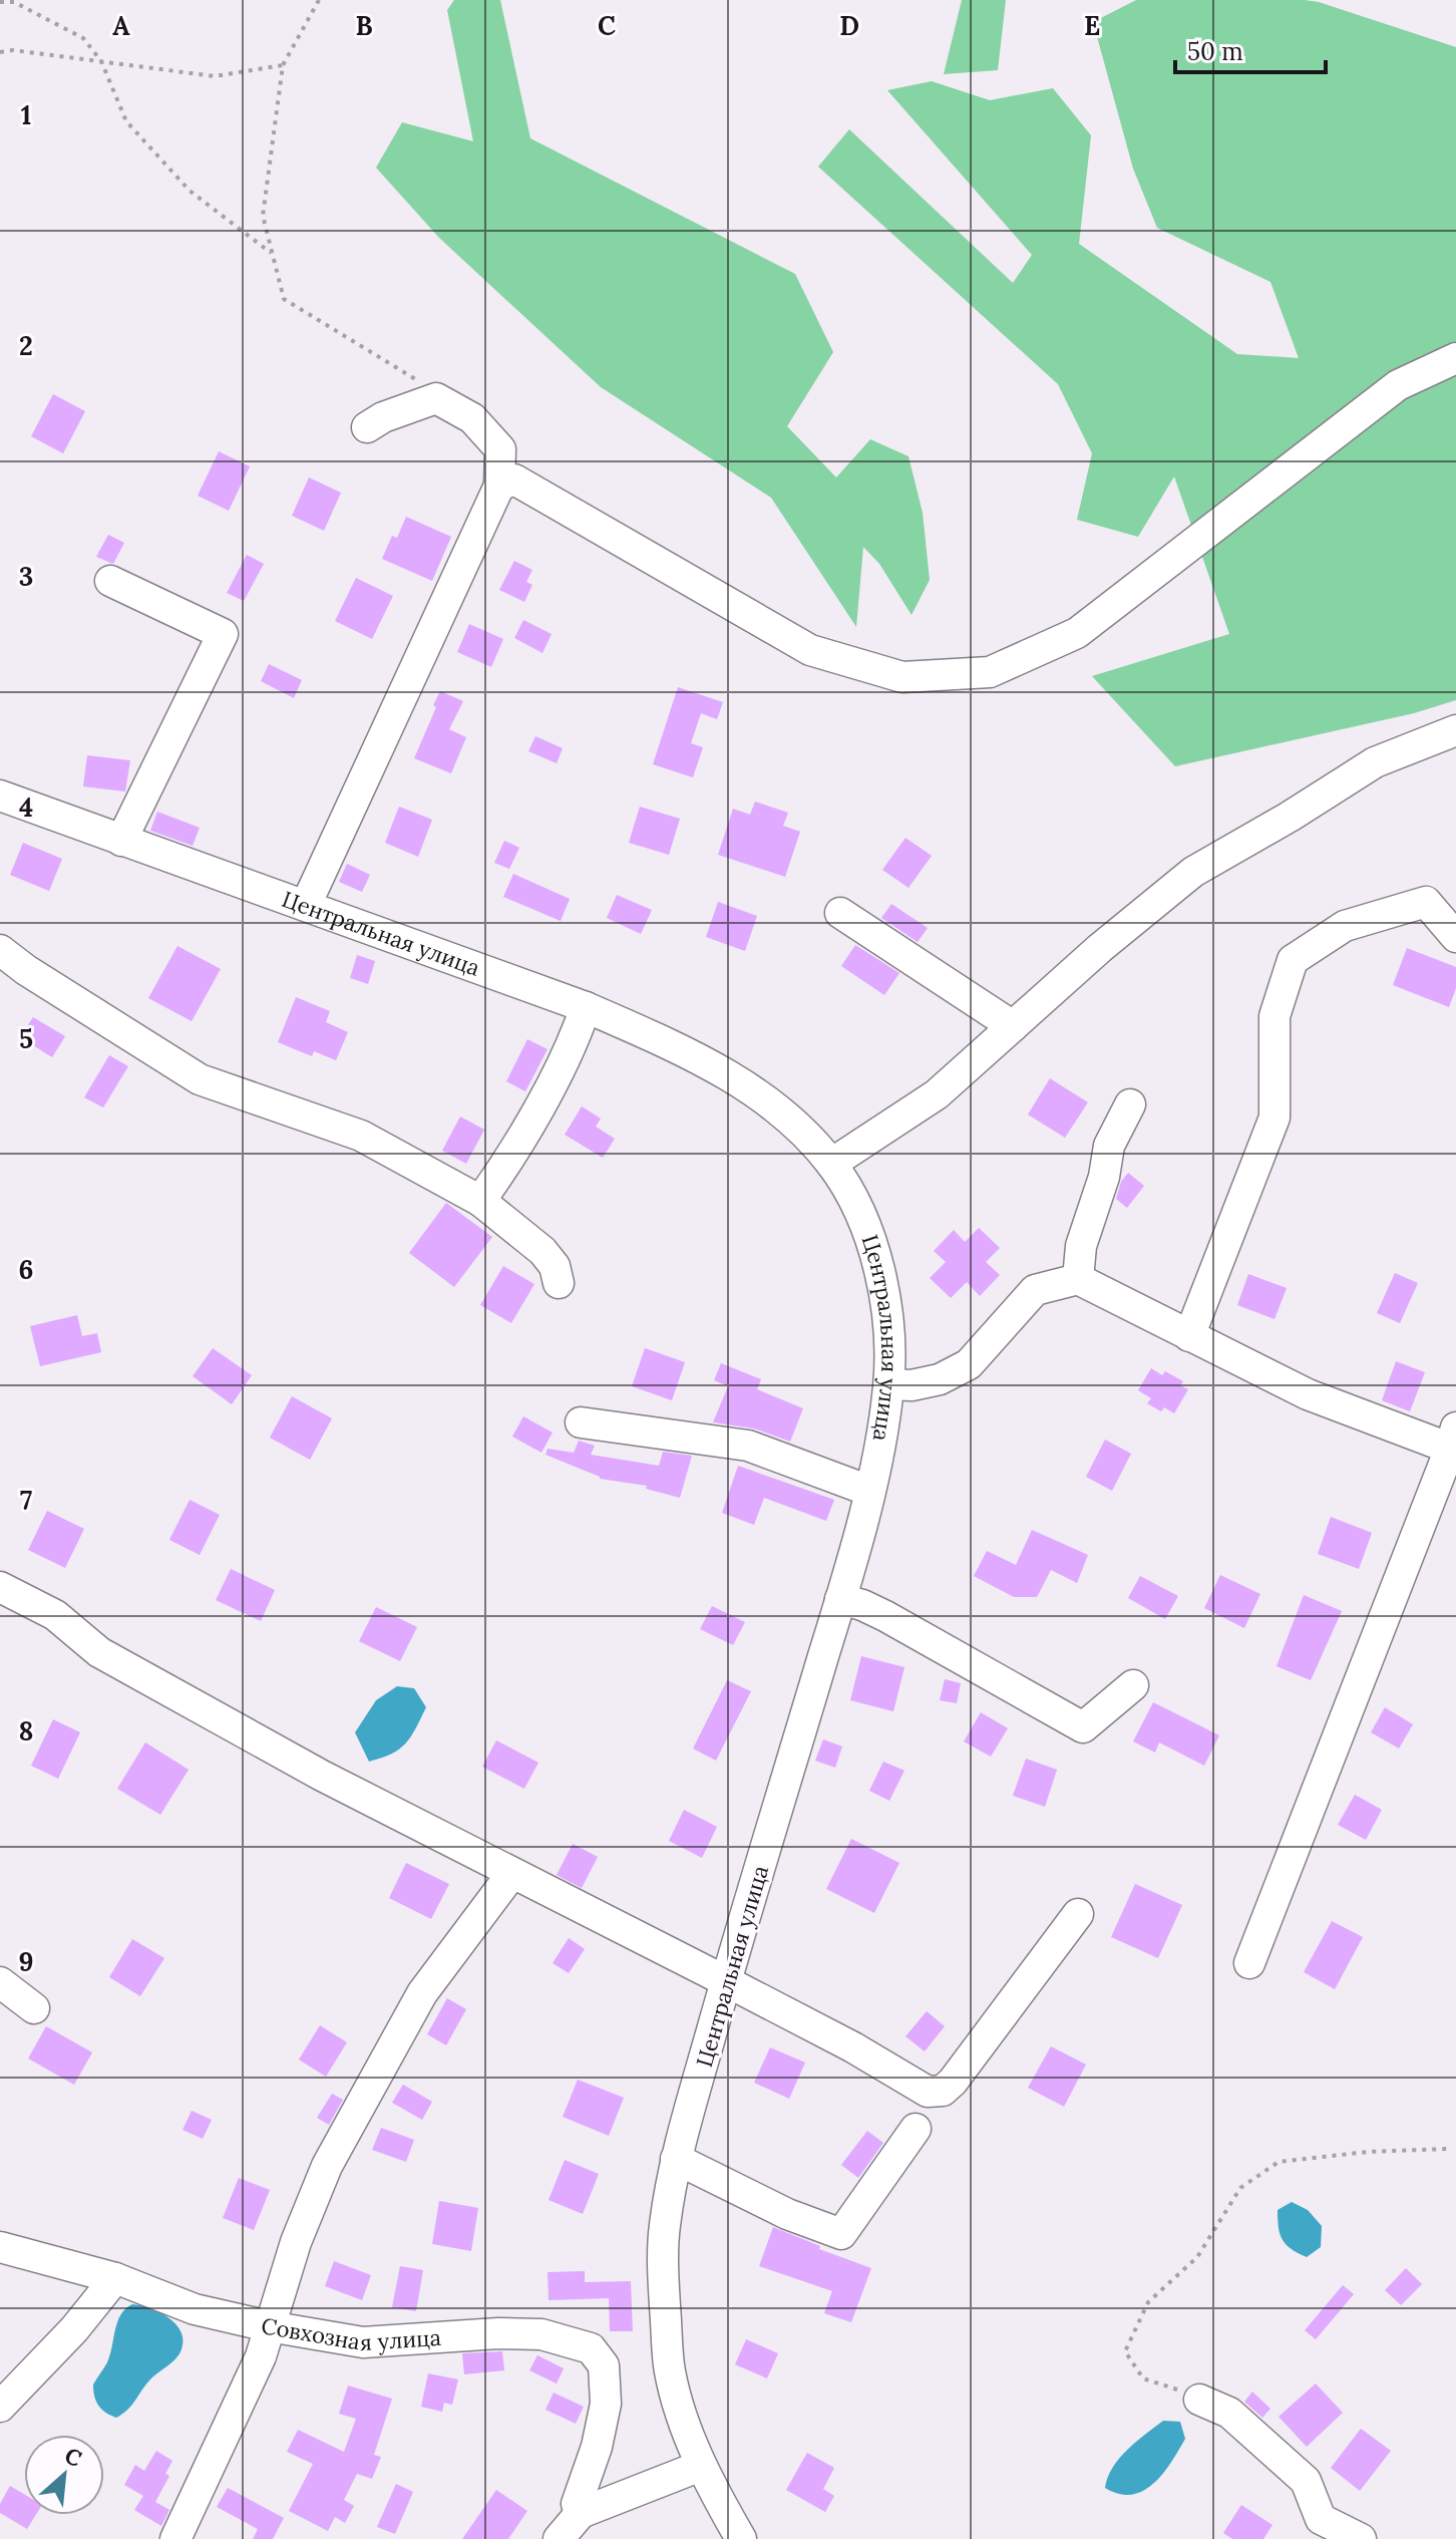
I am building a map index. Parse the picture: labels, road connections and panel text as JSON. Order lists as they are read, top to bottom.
{
  "streets": {
    "street": ["Центральная улица", "Совхозная улица"]
  },
  "scale_bar": "50 m",
  "north": "top right",
  "grid": {
    "columns": [
      "A",
      "B",
      "C",
      "D",
      "E"
    ],
    "rows": [
      "1",
      "2",
      "3",
      "4",
      "5",
      "6",
      "7",
      "8",
      "9"
    ]
  }
}
